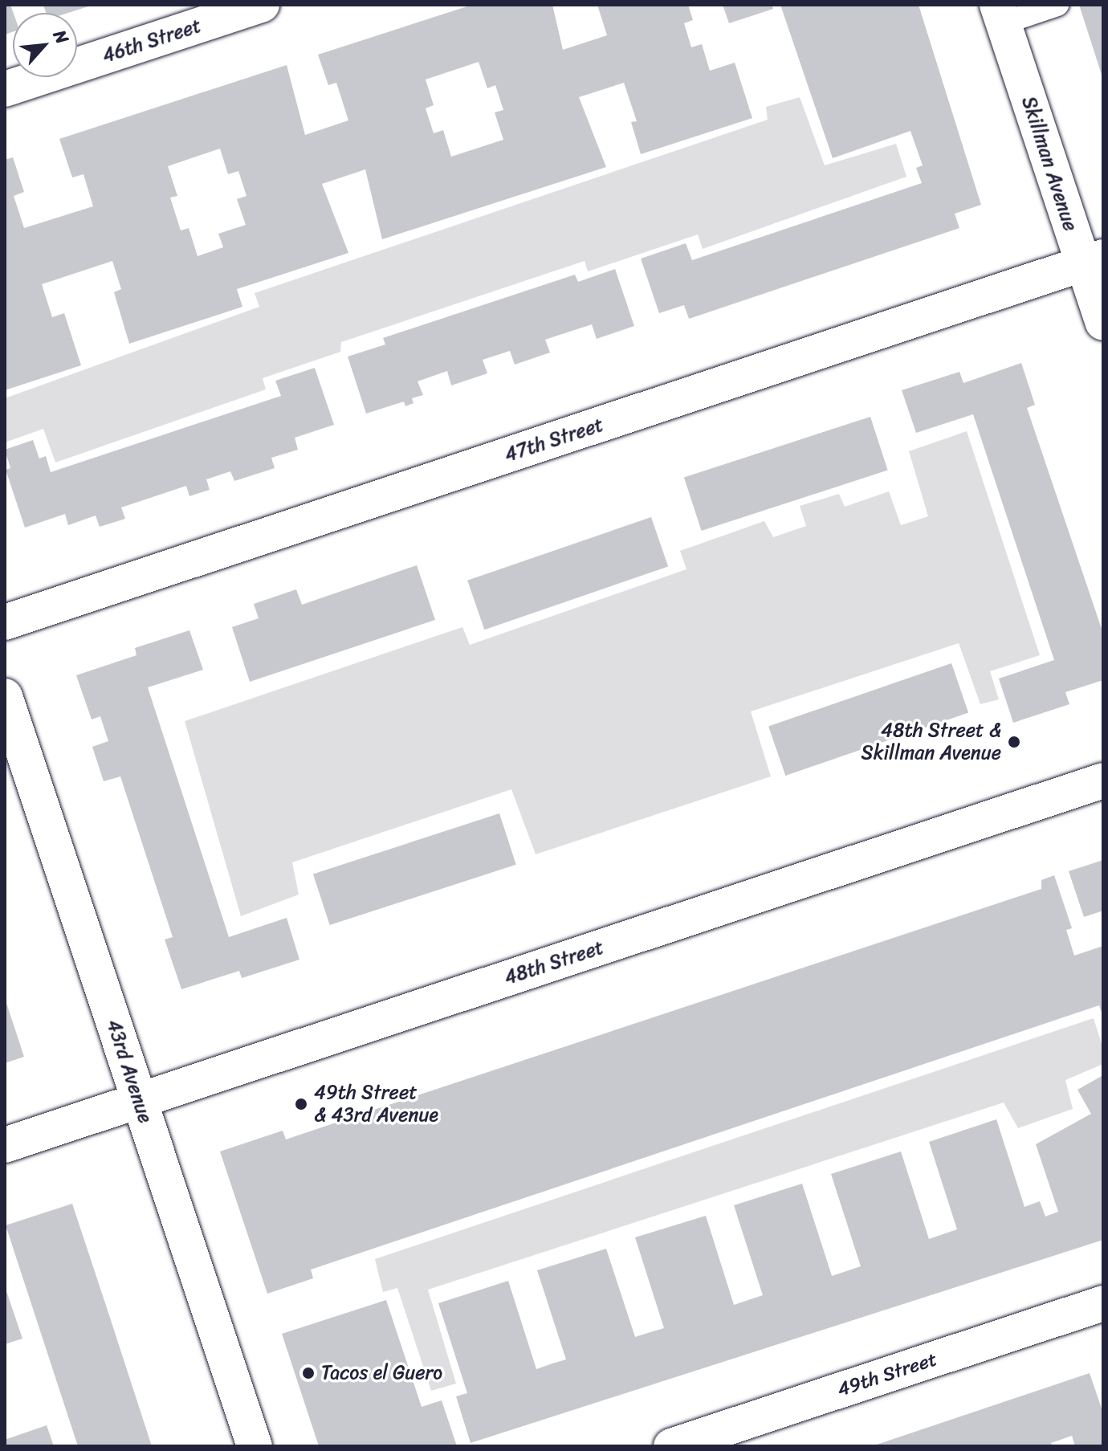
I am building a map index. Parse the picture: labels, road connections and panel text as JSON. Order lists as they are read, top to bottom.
{
  "streets": {
    "street": [
      "46th Street",
      "Skillman Avenue",
      "47th Street",
      "48th Street",
      "43rd Avenue",
      "49th Street"
    ]
  },
  "crossings": [
    ["Skillman Avenue", "47th Street"],
    ["48th Street", "43rd Avenue"]
  ],
  "places": ["48th Street & Skillman Avenue", "49th Street & 43rd Avenue", "Tacos el Guero"],
  "north": "top right"
}
